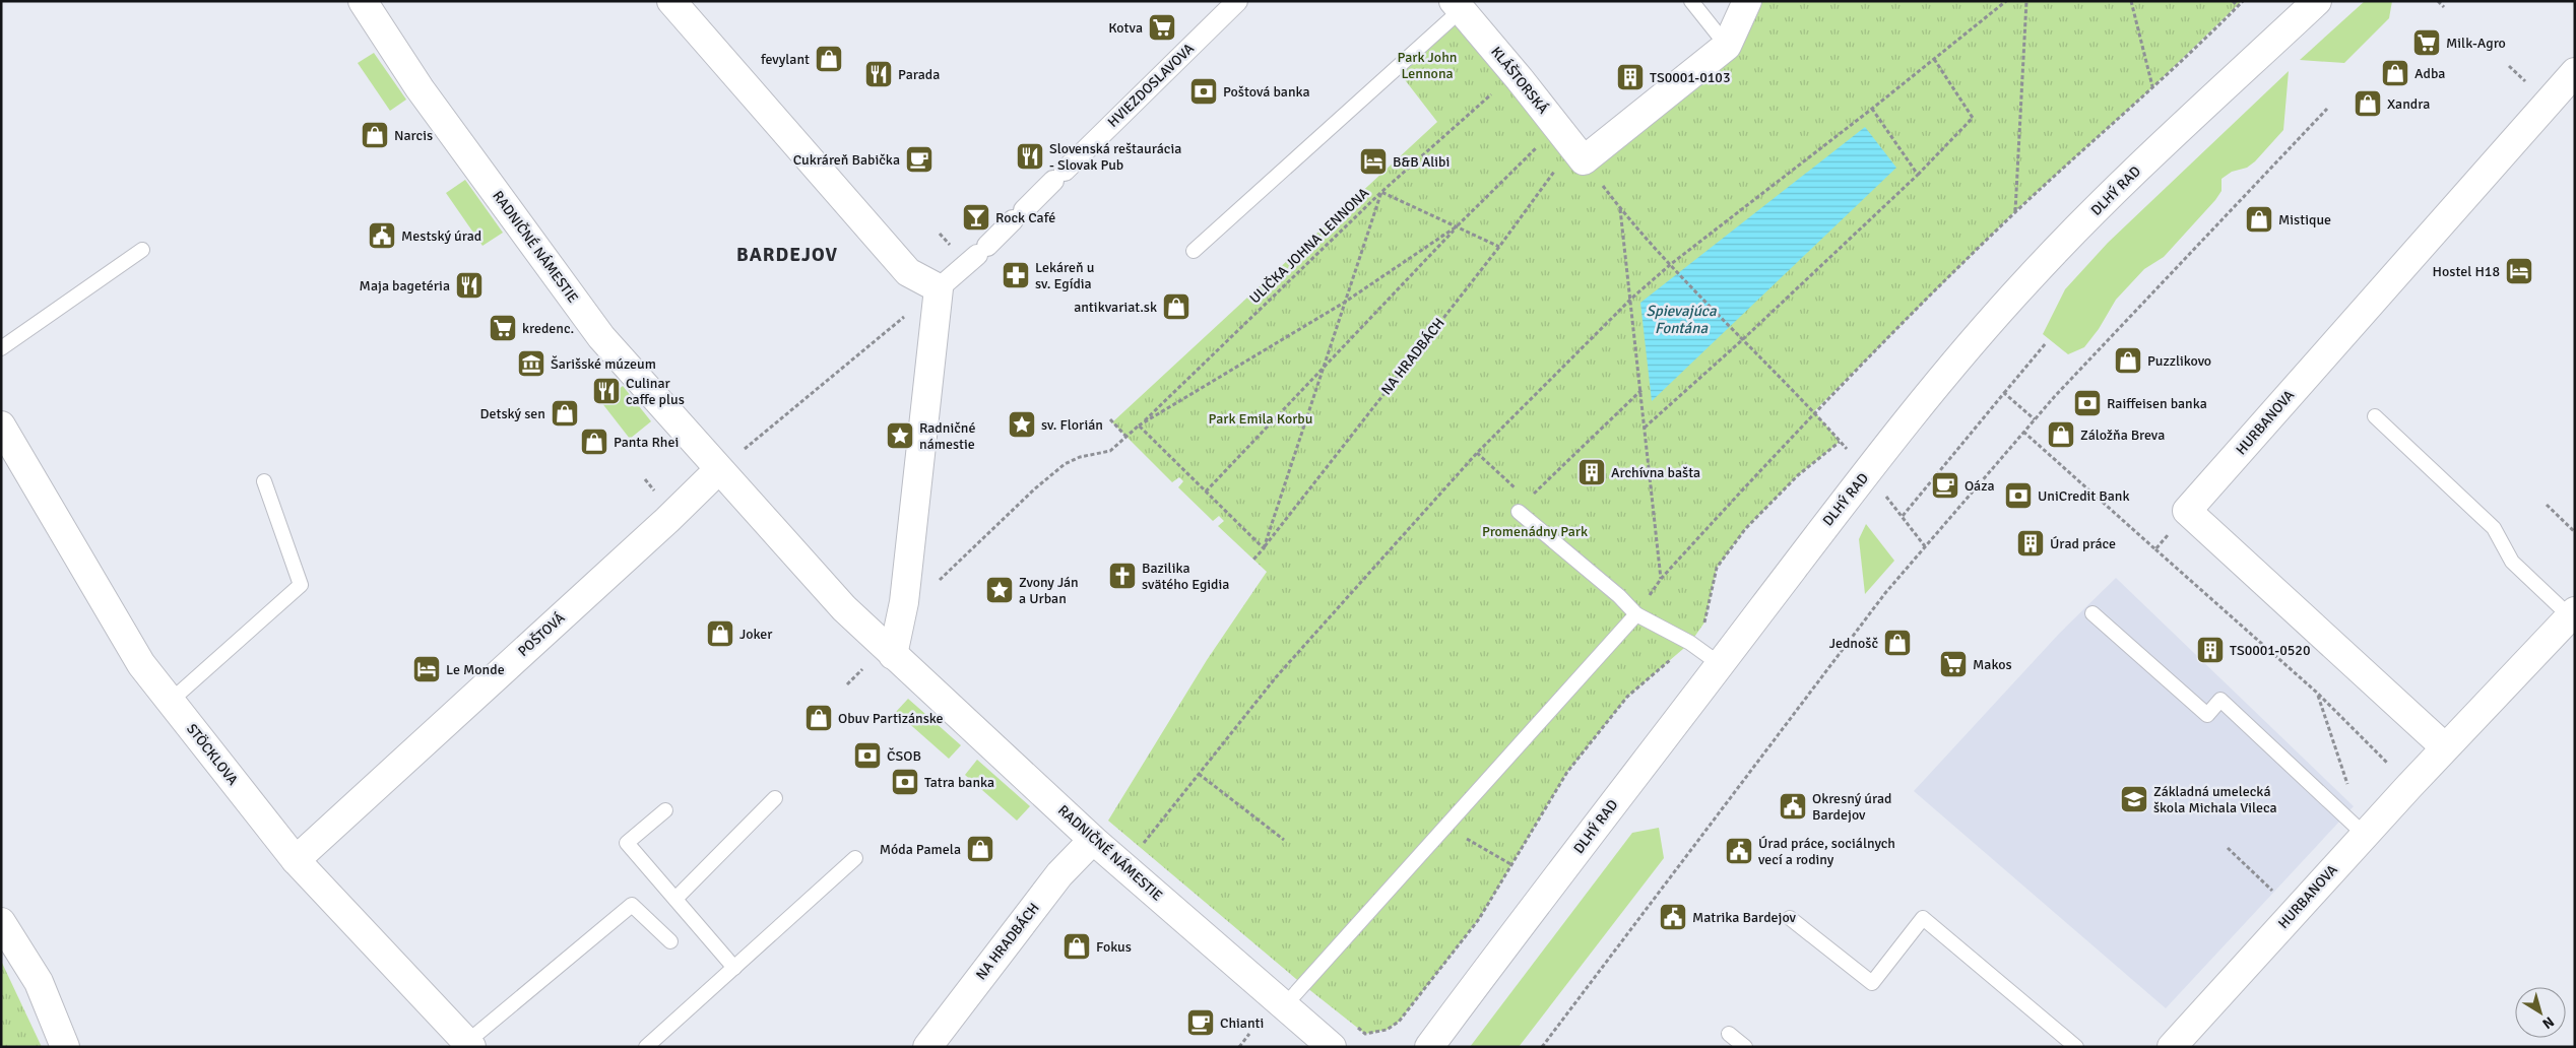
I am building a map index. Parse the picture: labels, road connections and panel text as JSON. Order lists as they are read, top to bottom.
{
  "streets": {
    "street": [
      "KLÁŠTORSKÁ",
      "HVIEZDOSLAVOVA",
      "DLHÝ RAD",
      "RADNIČNÉ NÁMESTIE",
      "NA HRADBÁCH",
      "HURBANOVA",
      "POŠTOVÁ",
      "STÖCKLOVA"
    ],
    "path": ["ULIČKA JOHNA LENNONA"]
  },
  "crossings": [
    ["RADNIČNÉ NÁMESTIE", "NA HRADBÁCH"],
    ["RADNIČNÉ NÁMESTIE", "POŠTOVÁ"],
    ["POŠTOVÁ", "STÖCKLOVA"]
  ],
  "districts": ["BARDEJOV"],
  "water": ["Spievajúca Fontána"],
  "parks": ["Park John Lennona", "Park Emila Korbu", "Promenádny Park"],
  "places": {
    "supermarket": [
      "Kotva",
      "Milk-Agro",
      "kredenc.",
      "Makos"
    ],
    "shop": [
      "fevylant",
      "Adba",
      "Xandra",
      "Narcis",
      "Mistique",
      "antikvariat.sk",
      "Puzzlikovo",
      "Detský sen",
      "Záložňa Breva",
      "Panta Rhei",
      "Joker",
      "Jednošč",
      "Obuv Partizánske",
      "Móda Pamela",
      "Fokus"
    ],
    "restaurant": [
      "Parada",
      "Slovenská reštaurácia - Slovak Pub",
      "Maja bagetéria",
      "Culinar caffe plus"
    ],
    "building": [
      "TS0001-0103",
      "Archívna bašta",
      "Úrad práce",
      "TS0001-0520"
    ],
    "bank": [
      "Poštová banka",
      "Raiffeisen banka",
      "UniCredit Bank",
      "ČSOB",
      "Tatra banka"
    ],
    "cafe": ["Cukráreň Babička", "Oáza", "Chianti"],
    "hotel": ["B&B Alibi", "Hostel H18", "Le Monde"],
    "bar": ["Rock Café"],
    "public building": [
      "Mestský úrad",
      "Okresný úrad Bardejov",
      "Úrad práce, sociálnych vecí a rodiny",
      "Matrika Bardejov"
    ],
    "pharmacy": ["Lekáreň u sv. Egídia"],
    "museum": ["Šarišské múzeum"],
    "place": ["sv. Florián", "Radničné námestie", "Zvony Ján a Urban"],
    "church": ["Bazilika svätého Egidia"],
    "school or university": ["Základná umelecká škola Michala Vileca"]
  },
  "north": "bottom right"
}
